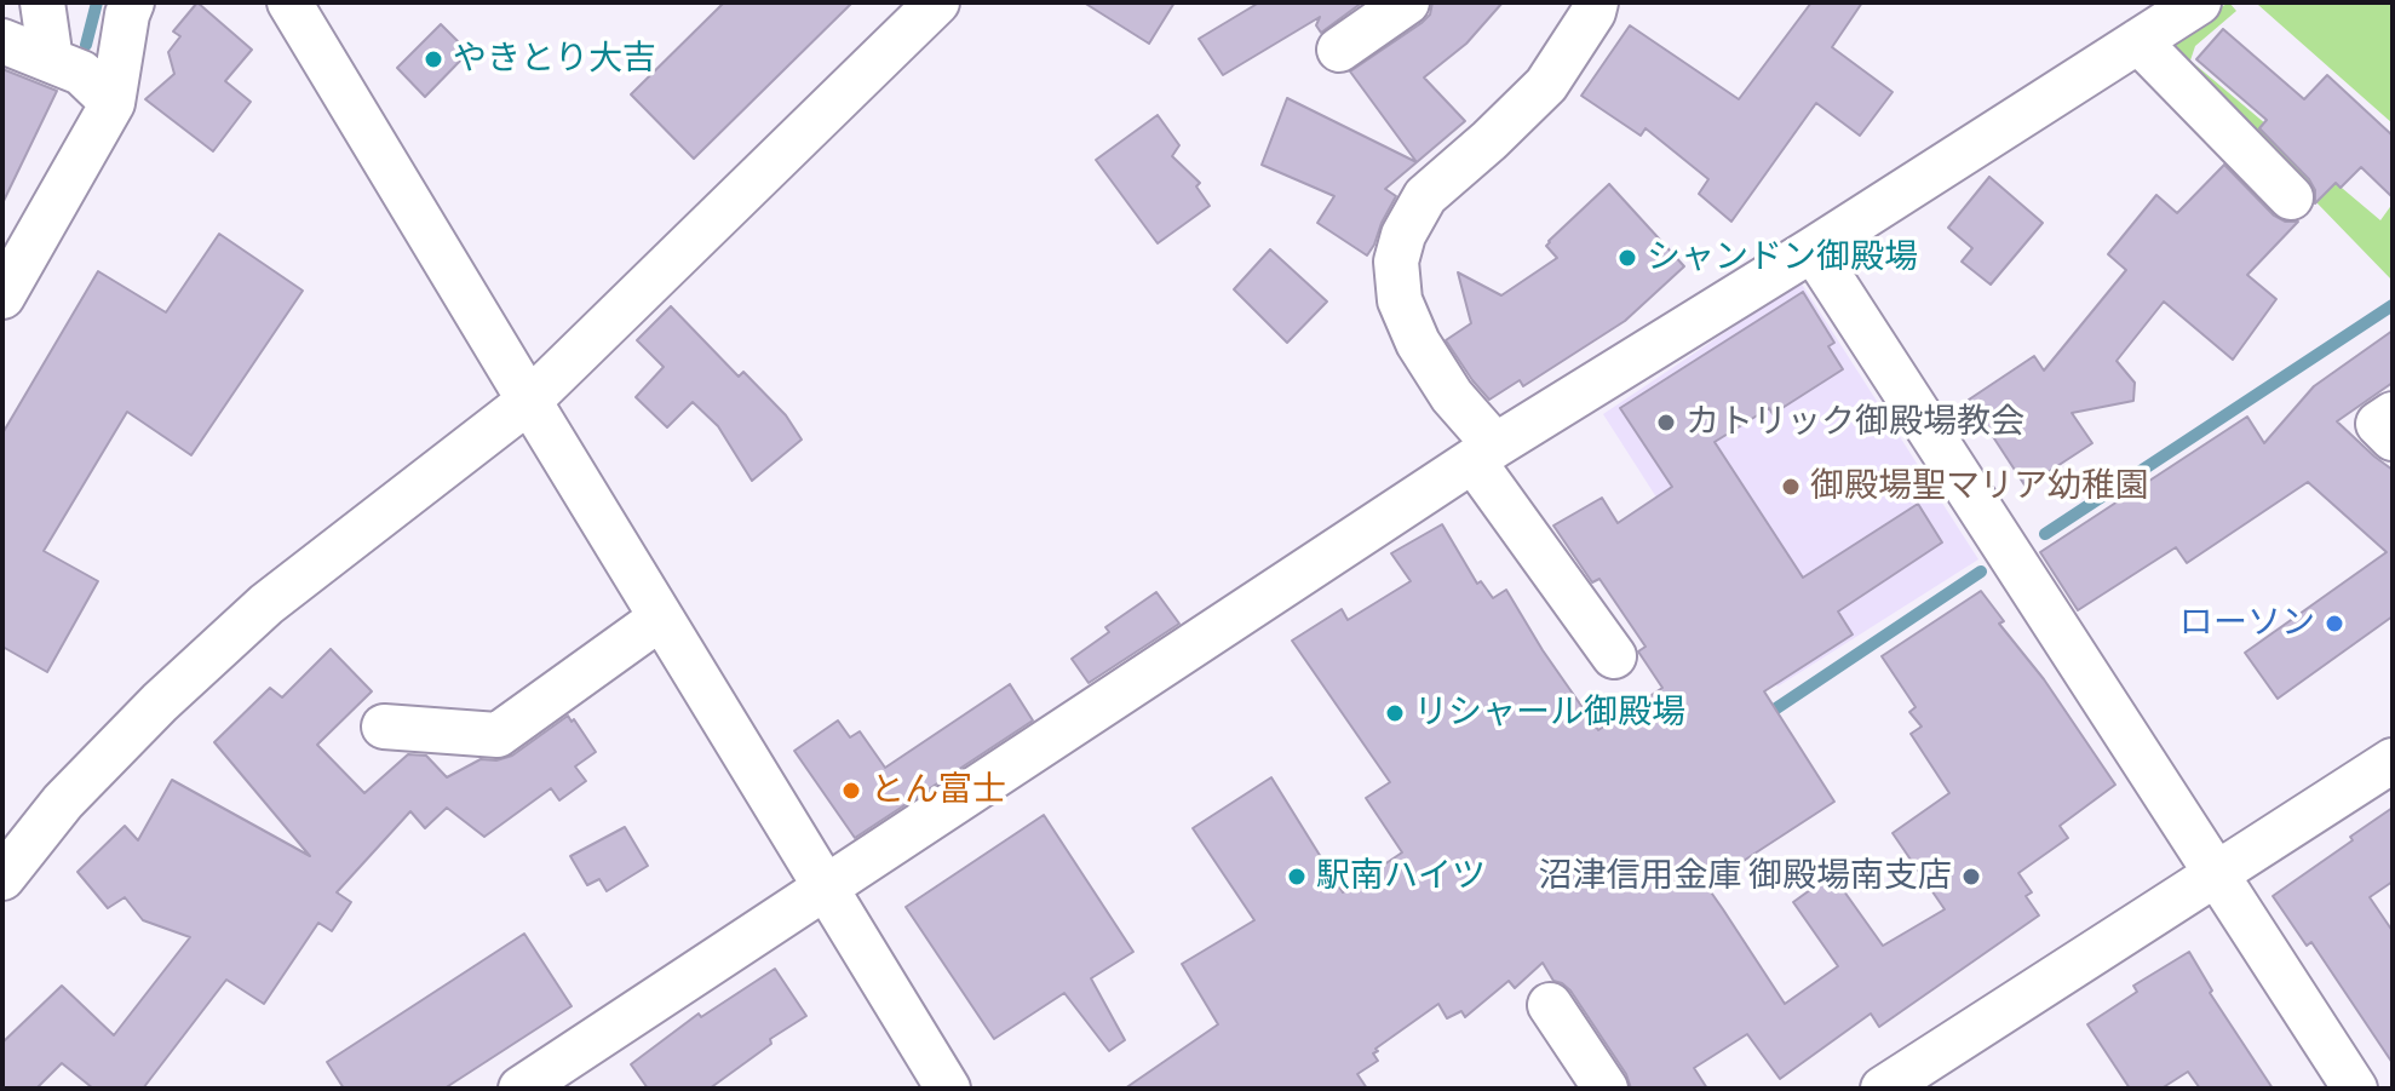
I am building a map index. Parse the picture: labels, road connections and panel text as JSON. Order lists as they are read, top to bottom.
{
  "places": [
    "やきとり大吉",
    "シャンドン御殿場",
    "カトリック御殿場教会",
    "御殿場聖マリア幼稚園",
    "ローソン",
    "リシャール御殿場",
    "とん富士",
    "駅南ハイツ",
    "沼津信用金庫 御殿場南支店"
  ]
}
